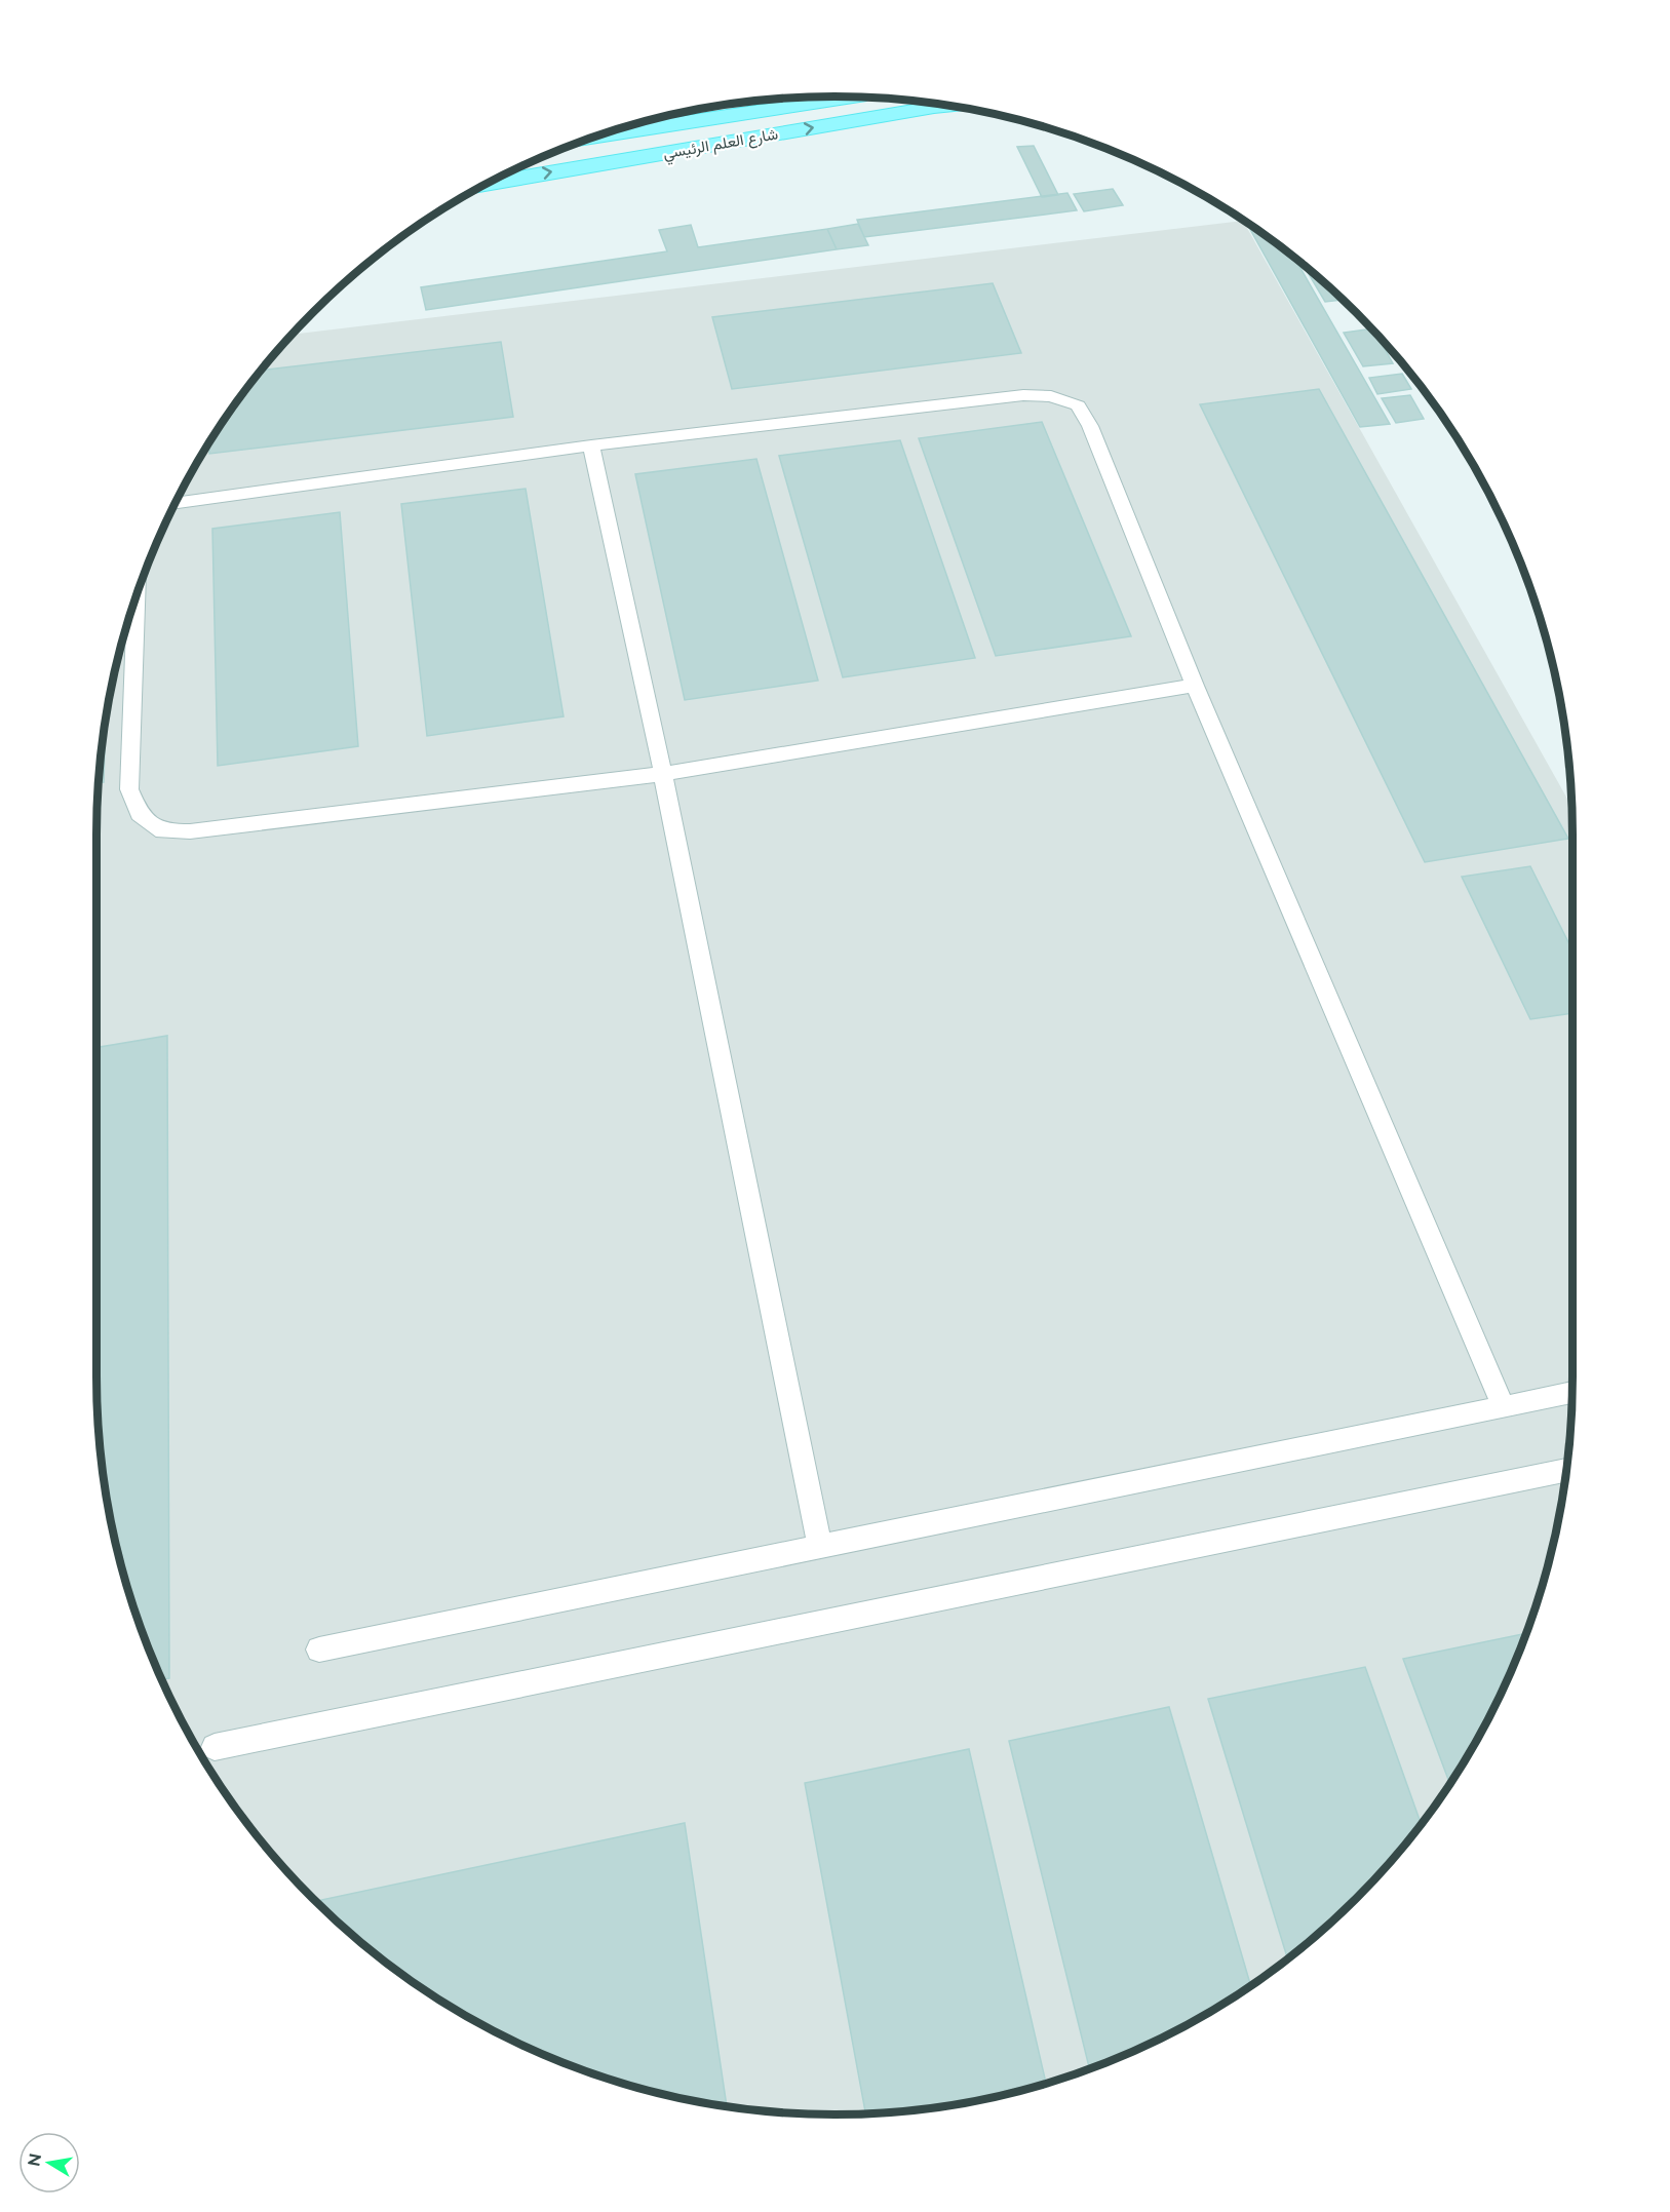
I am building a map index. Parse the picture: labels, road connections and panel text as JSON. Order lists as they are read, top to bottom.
{
  "streets": {
    "main road": ["شارع العلم الرئيسي"]
  },
  "north": "left"
}
